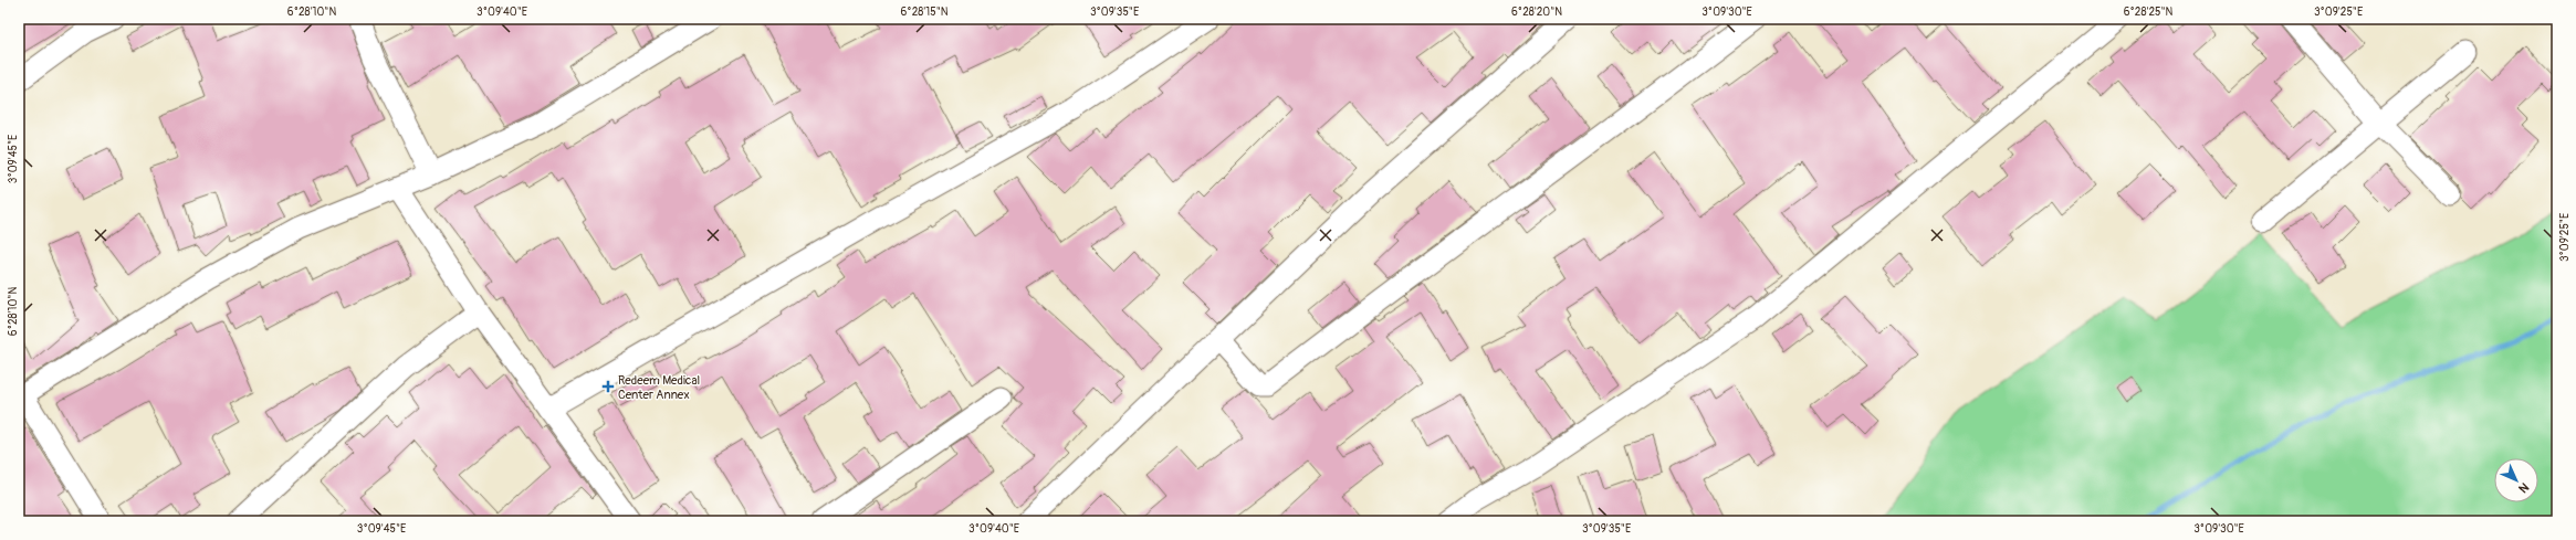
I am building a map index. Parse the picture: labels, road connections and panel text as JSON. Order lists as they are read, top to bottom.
{
  "places": {
    "health": ["Redeem Medical Center Annex"]
  },
  "north": "bottom right",
  "coordinates": [
    "6°28'10\"N",
    "3°09'40\"E",
    "6°28'15\"N",
    "3°09'35\"E",
    "6°28'20\"N",
    "3°09'30\"E",
    "6°28'25\"N",
    "3°09'25\"E",
    "3°09'45\"E"
  ]
}
